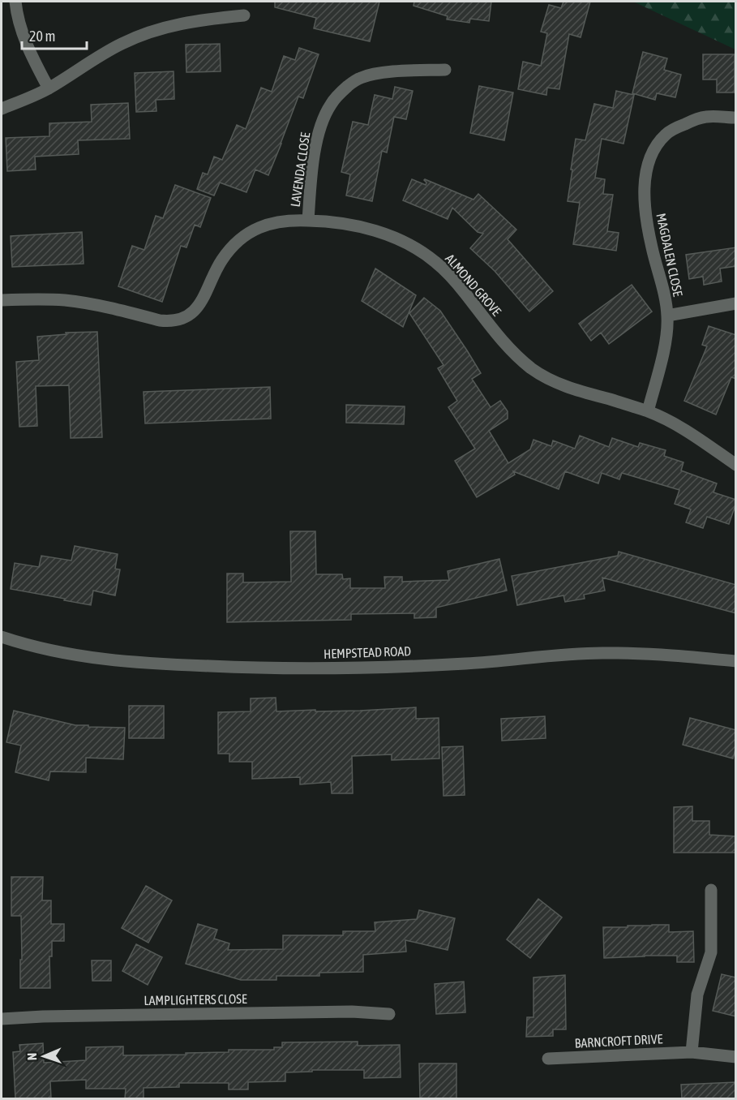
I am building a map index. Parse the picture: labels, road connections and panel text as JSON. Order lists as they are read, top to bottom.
{
  "streets": {
    "street": [
      "LAVENDA CLOSE",
      "MAGDALEN CLOSE",
      "ALMOND GROVE",
      "HEMPSTEAD ROAD",
      "LAMPLIGHTERS CLOSE",
      "BARNCROFT DRIVE"
    ]
  },
  "crossings": [
    ["LAVENDA CLOSE", "ALMOND GROVE"],
    ["MAGDALEN CLOSE", "ALMOND GROVE"]
  ],
  "scale_bar": "20 m",
  "north": "left"
}
